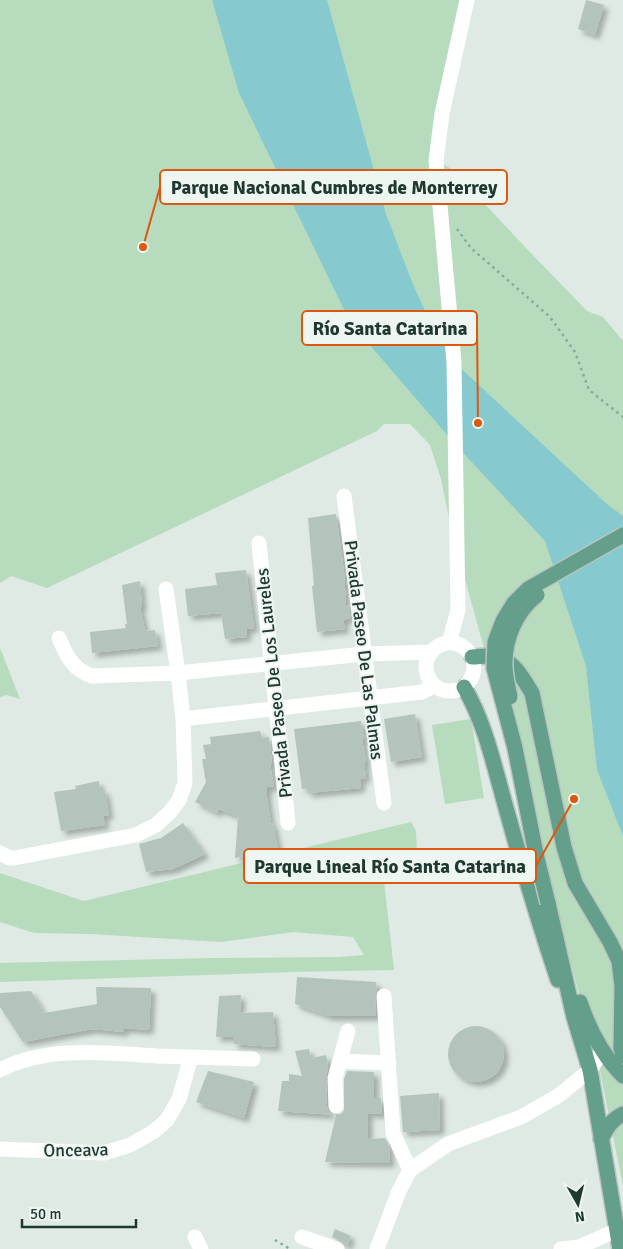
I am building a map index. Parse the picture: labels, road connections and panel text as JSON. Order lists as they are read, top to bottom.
{
  "streets": {
    "street": ["Privada Paseo De Las Palmas", "Privada Paseo De Los Laureles", "Onceava"]
  },
  "places": ["Parque Nacional Cumbres de Monterrey", "Río Santa Catarina", "Parque Lineal Río Santa Catarina"],
  "scale_bar": "50 m",
  "north": "bottom"
}
